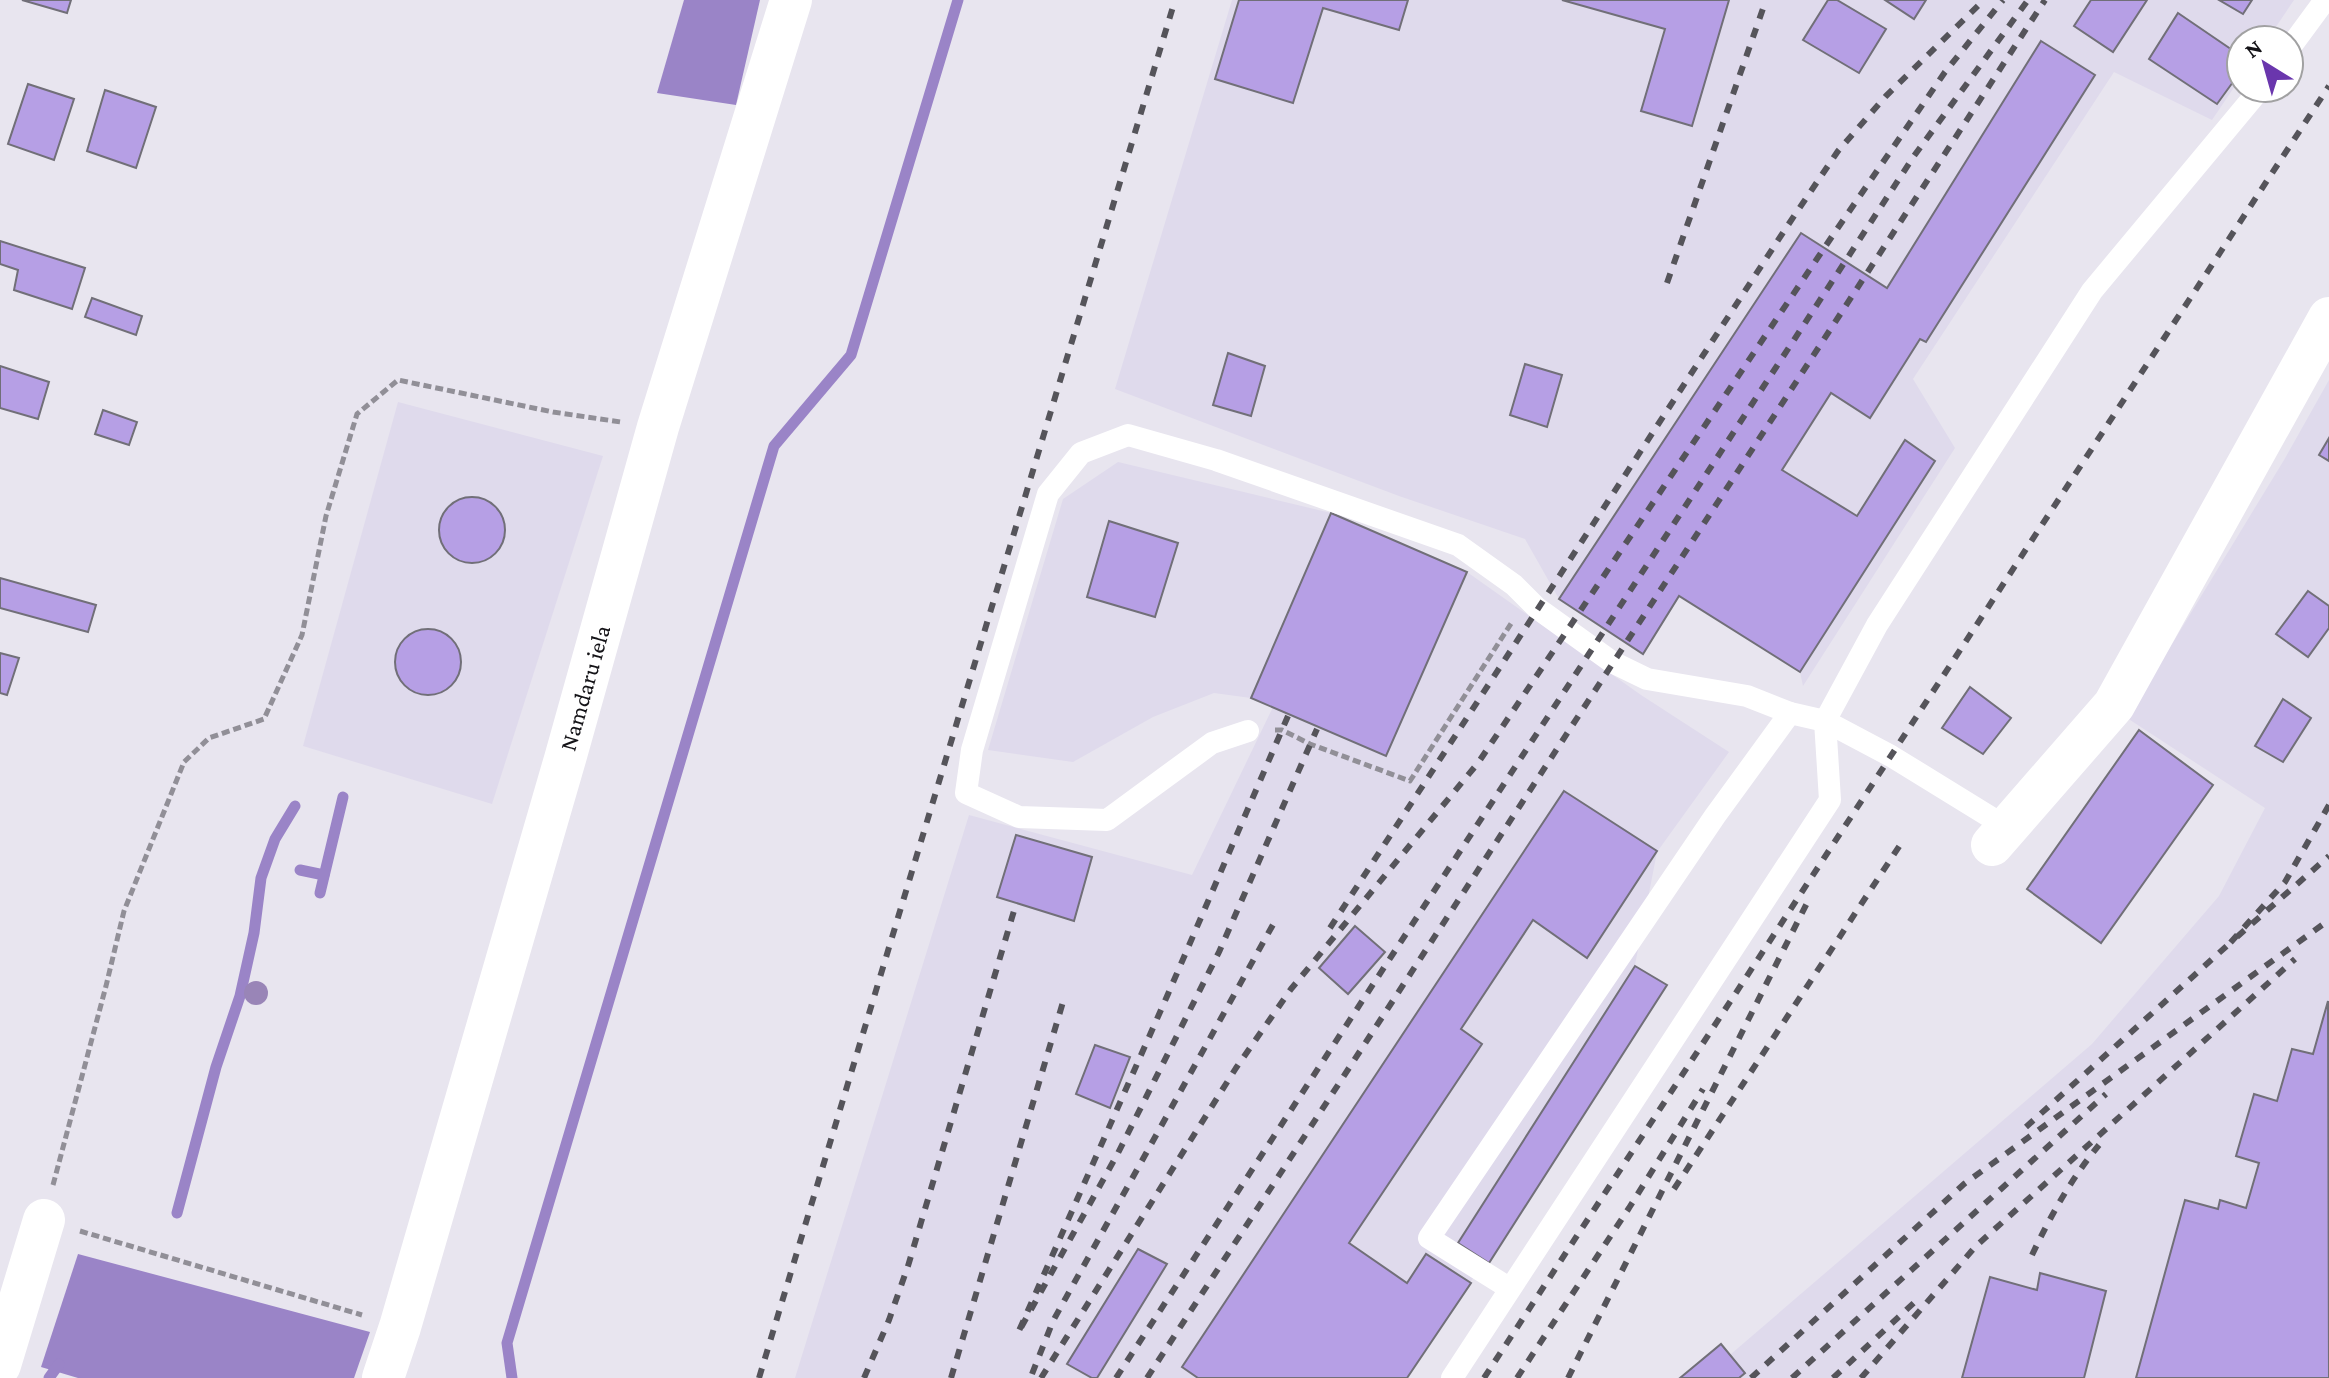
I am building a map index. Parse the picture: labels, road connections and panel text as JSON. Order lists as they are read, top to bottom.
{
  "streets": {
    "street": ["Namdaru iela"]
  },
  "north": "top left"
}
